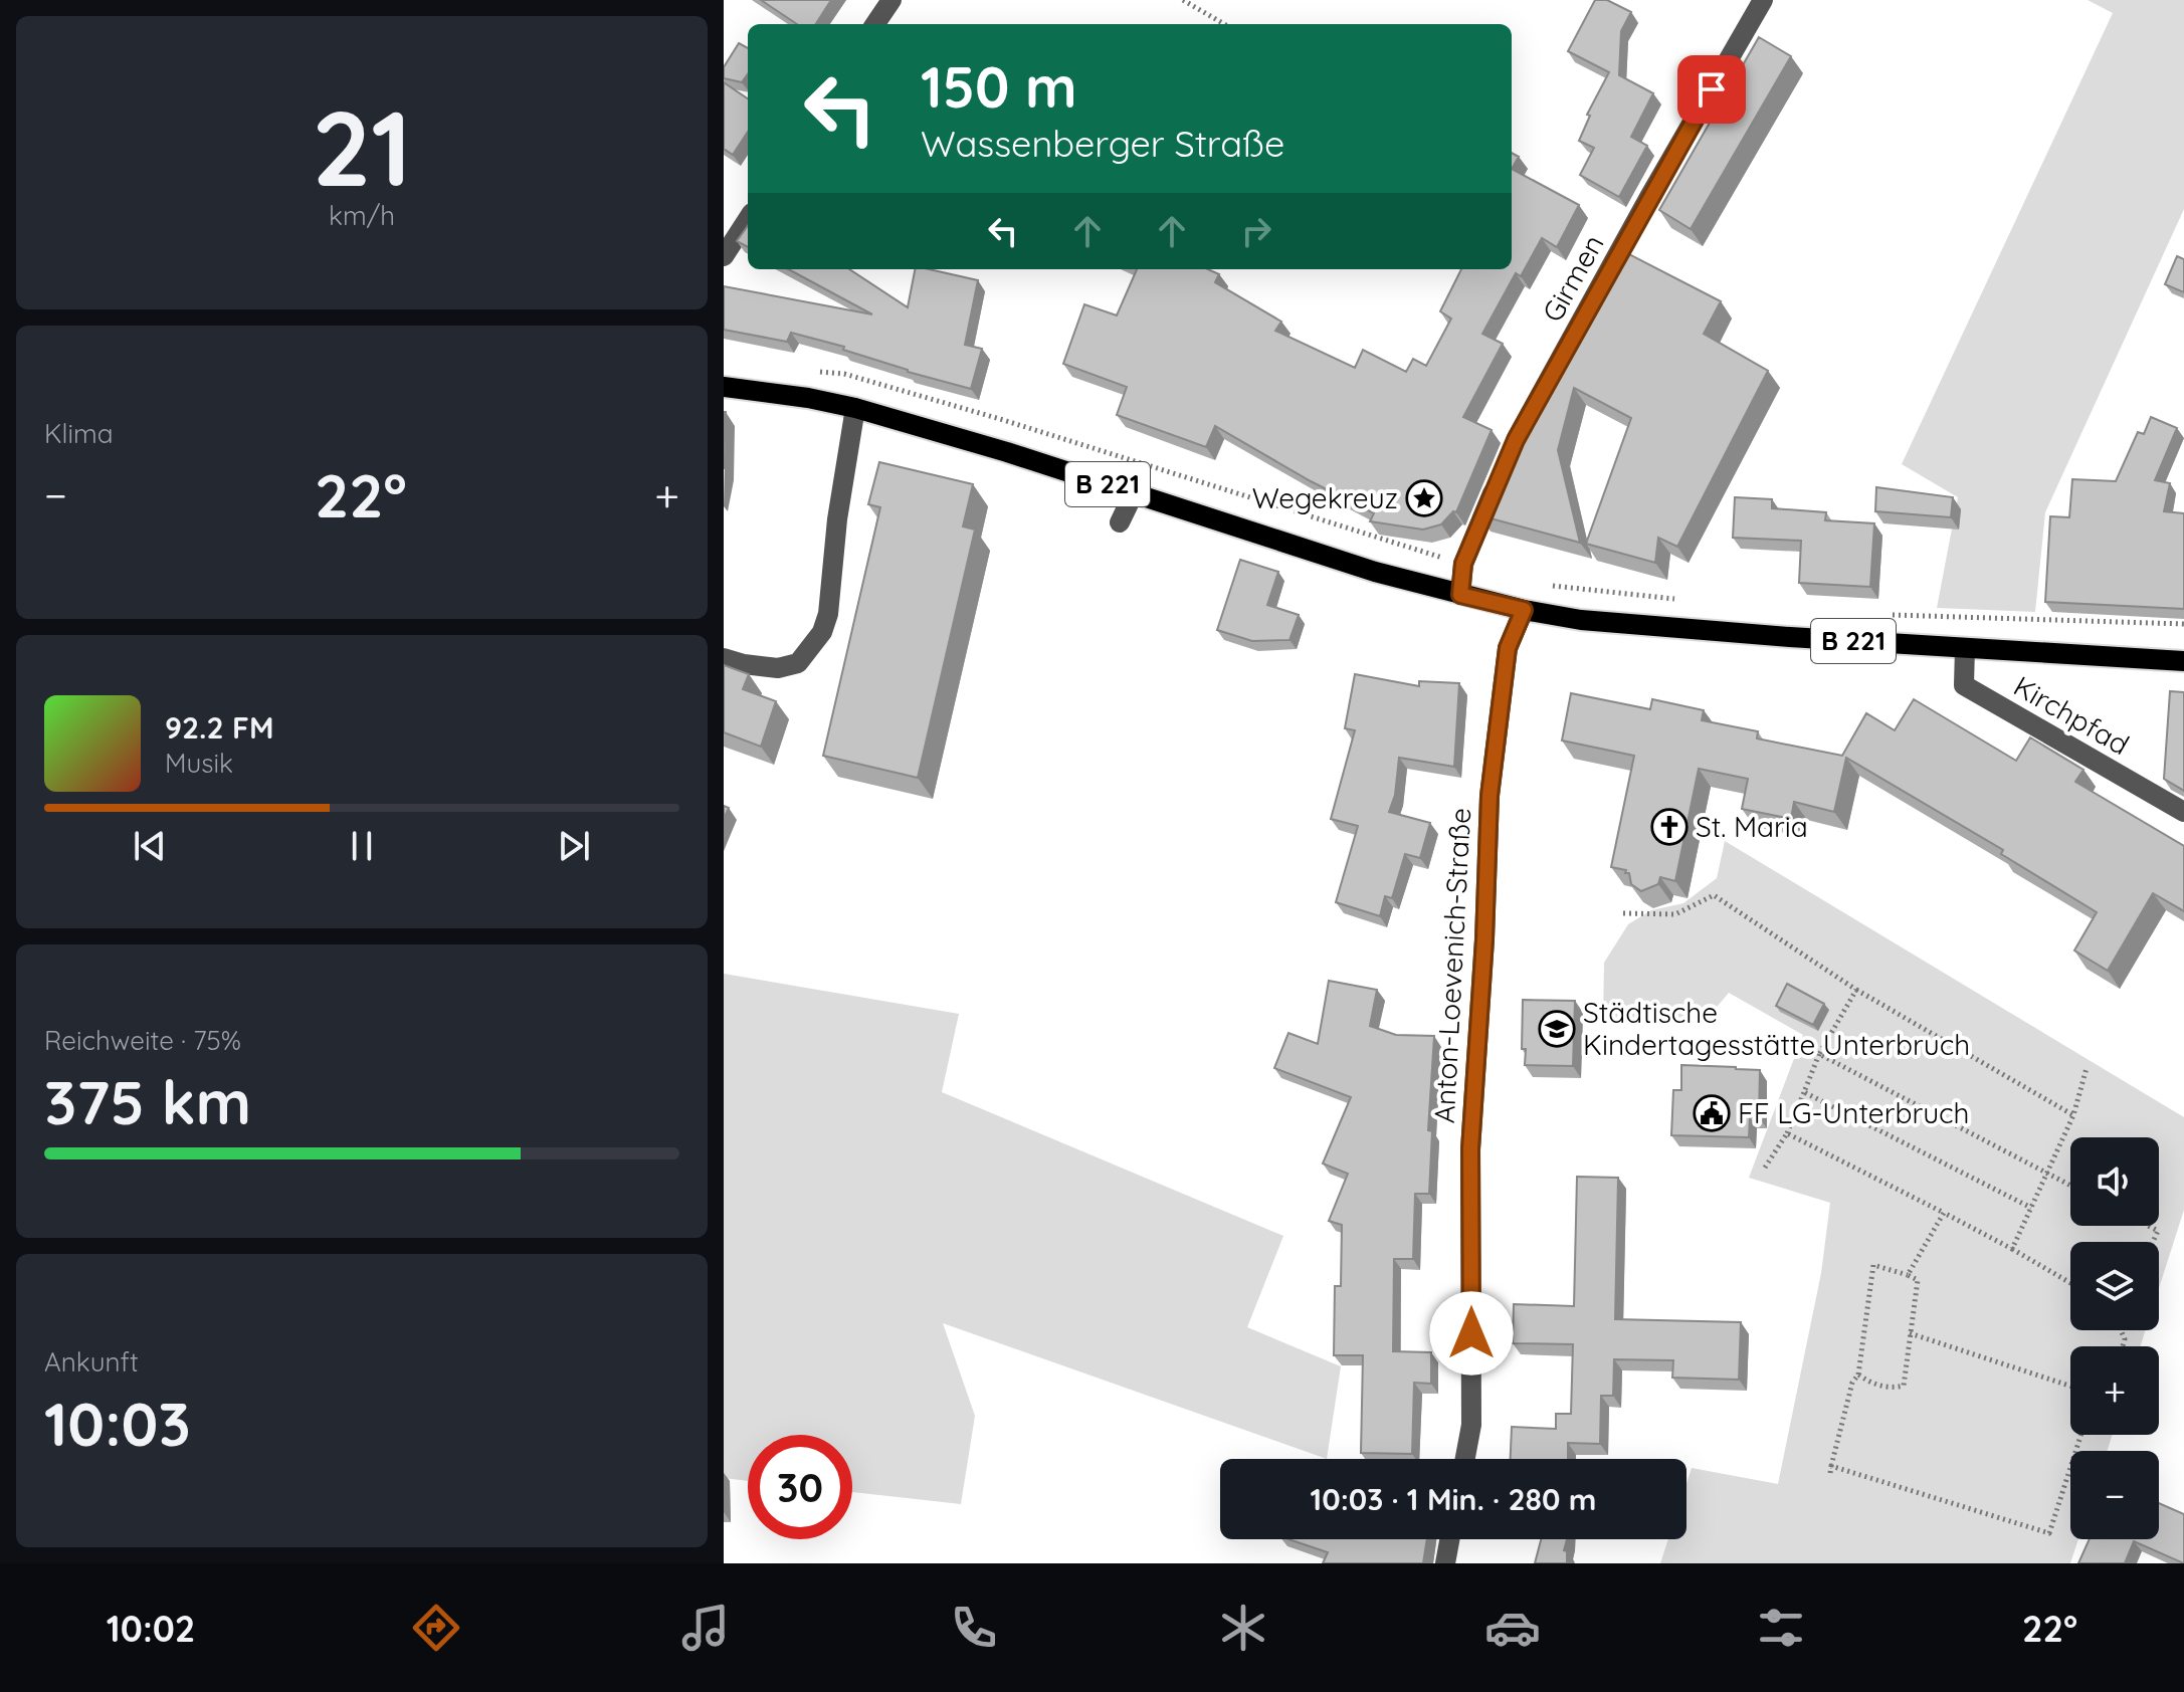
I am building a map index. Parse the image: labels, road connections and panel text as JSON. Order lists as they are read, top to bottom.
{
  "streets": {
    "main road": ["B 221"],
    "street": ["Girmen", "Kirchpfad", "Anton-Loevenich-Straße"]
  },
  "crossings": [
    ["B 221", "Kirchpfad"],
    ["B 221", "Anton-Loevenich-Straße"]
  ],
  "places": {
    "place": ["Wegekreuz"],
    "church": ["St. Maria"],
    "school or university": ["Städtische Kindertagesstätte Unterbruch"],
    "public building": ["FF LG-Unterbruch"]
  },
  "page": {
    "tile": [
      ["21", "km/h"],
      "Klima",
      ["Reichweite · 75%", "375 km"],
      ["Ankunft", "10:03"]
    ],
    "turn": ["150 m", "Wassenberger Straße"],
    "heat": ["−", "22°", "+"],
    "song": ["92.2 FM", "Musik"],
    "map_buttons": ["+", "−"],
    "limit": "30",
    "trip": "10:03 · 1 Min. · 280 m",
    "tabs": ["10:02", "22°"]
  }
}
